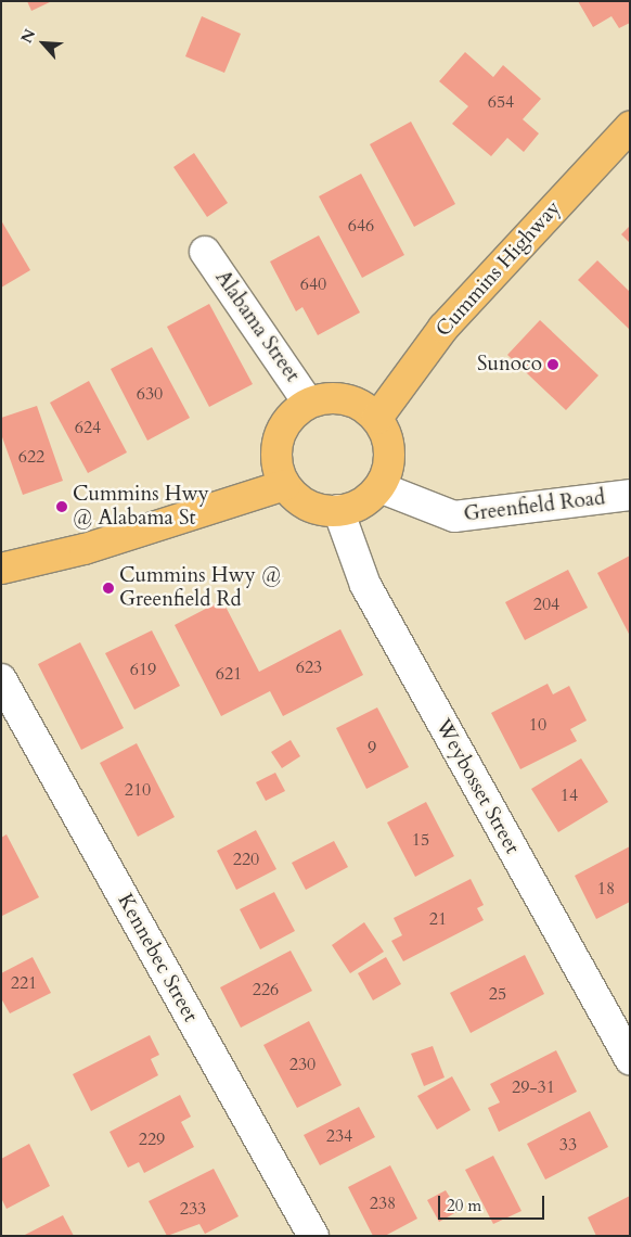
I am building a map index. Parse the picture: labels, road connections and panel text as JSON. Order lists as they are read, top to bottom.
{
  "streets": {
    "main road": ["Cummins Highway"],
    "street": [
      "Alabama Street",
      "Greenfield Road",
      "Weybosset Street",
      "Kennebec Street"
    ]
  },
  "crossings": [
    ["Cummins Highway", "Alabama Street"],
    ["Cummins Highway", "Greenfield Road"],
    ["Cummins Highway", "Weybosset Street"],
    ["Alabama Street", "Greenfield Road"],
    ["Alabama Street", "Weybosset Street"],
    ["Greenfield Road", "Weybosset Street"]
  ],
  "places": ["Sunoco", "Cummins Hwy @ Alabama St", "Cummins Hwy @ Greenfield Rd"],
  "house_numbers": [
    "654",
    "646",
    "640",
    "630",
    "624",
    "622",
    "204",
    "623",
    "619",
    "621",
    "10",
    "9",
    "210",
    "14",
    "15",
    "220",
    "18",
    "21",
    "221",
    "226",
    "25",
    "230",
    "29-31",
    "234",
    "229",
    "33",
    "238",
    "233"
  ],
  "scale_bar": "20 m",
  "north": "top left"
}
